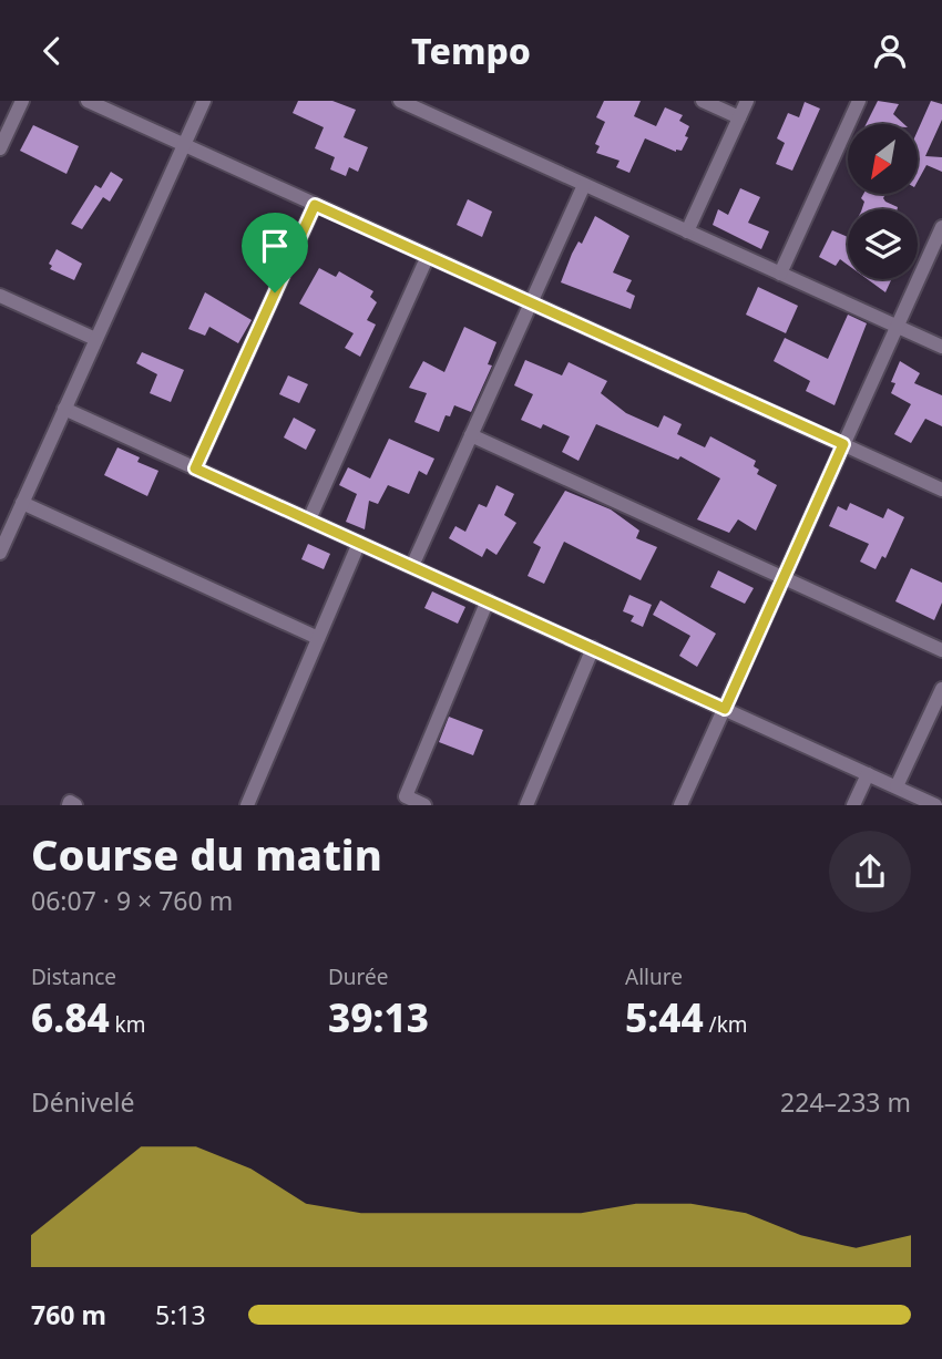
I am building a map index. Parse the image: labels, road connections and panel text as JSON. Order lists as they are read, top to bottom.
{
  "north": "bottom left",
  "page": {
    "header": "Tempo",
    "heading": ["Course du matin", "06:07 · 9 × 760 m"],
    "stats": [
      ["Distance", "6.84 km"],
      ["Durée", "39:13"],
      ["Allure", "5:44 /km"]
    ],
    "chart": ["Dénivelé", "224–233 m"],
    "list": [
      {
        "name": "760 m",
        "note": "5:13"
      }
    ]
  }
}
